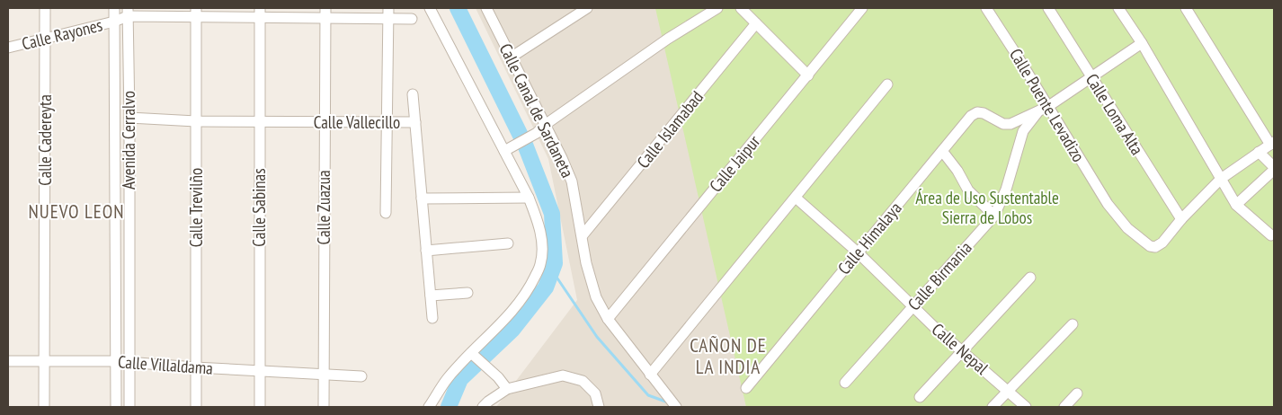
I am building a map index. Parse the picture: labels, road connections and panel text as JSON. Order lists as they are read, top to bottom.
{
  "streets": {
    "street": [
      "Calle Rayones",
      "Calle Puente Levadizo",
      "Calle Canal de Sardaneta",
      "Calle Loma Alta",
      "Calle Vallecillo",
      "Calle Islamabad",
      "Calle Cadereyta",
      "Avenida Cerralvo",
      "Calle Jaipur",
      "Calle Trevilño",
      "Calle Sabinas",
      "Calle Zuazua",
      "Calle Himalaya",
      "Calle Birmania",
      "Calle Nepal",
      "Calle Villaldama"
    ]
  },
  "crossings": [
    ["Calle Rayones", "Calle Cadereyta"],
    ["Calle Rayones", "Avenida Cerralvo"],
    ["Calle Rayones", "Calle Trevilño"],
    ["Calle Rayones", "Calle Sabinas"],
    ["Calle Rayones", "Calle Zuazua"],
    ["Calle Puente Levadizo", "Calle Loma Alta"],
    ["Calle Puente Levadizo", "Calle Himalaya"],
    ["Calle Puente Levadizo", "Calle Birmania"],
    ["Calle Canal de Sardaneta", "Calle Islamabad"],
    ["Calle Canal de Sardaneta", "Calle Jaipur"],
    ["Calle Loma Alta", "Calle Himalaya"],
    ["Calle Vallecillo", "Avenida Cerralvo"],
    ["Calle Vallecillo", "Calle Trevilño"],
    ["Calle Vallecillo", "Calle Sabinas"],
    ["Calle Vallecillo", "Calle Zuazua"],
    ["Calle Cadereyta", "Calle Villaldama"],
    ["Avenida Cerralvo", "Calle Villaldama"],
    ["Calle Trevilño", "Calle Villaldama"],
    ["Calle Sabinas", "Calle Villaldama"],
    ["Calle Zuazua", "Calle Villaldama"],
    ["Calle Himalaya", "Calle Birmania"],
    ["Calle Himalaya", "Calle Nepal"],
    ["Calle Birmania", "Calle Nepal"]
  ],
  "districts": ["NUEVO LEON", "CAÑON DE LA INDIA"],
  "parks": ["Área de Uso Sustentable Sierra de Lobos"]
}
